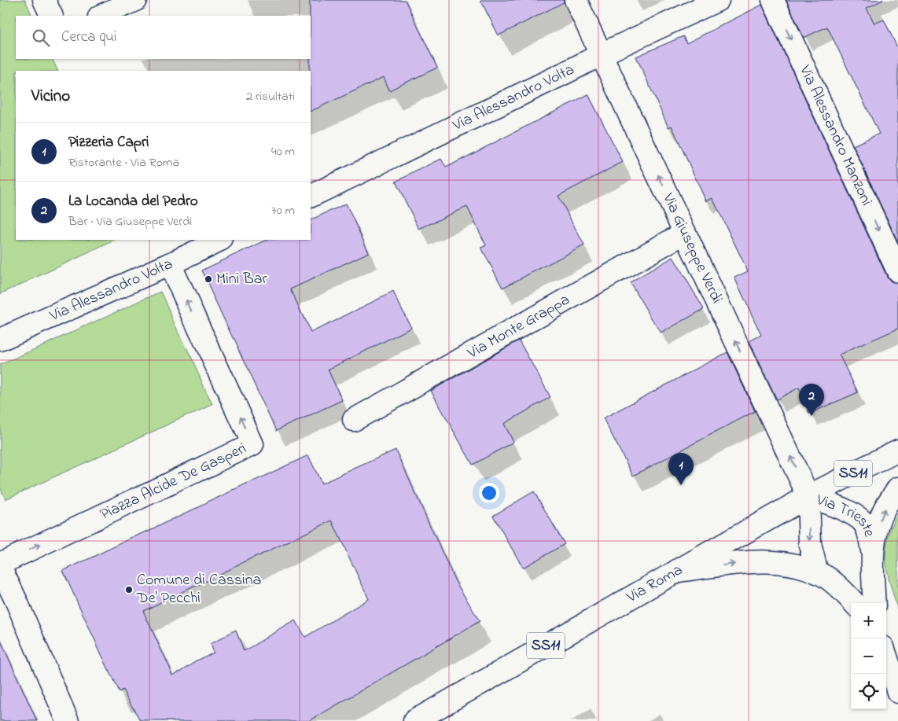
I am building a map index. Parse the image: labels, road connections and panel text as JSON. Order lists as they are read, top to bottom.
{
  "streets": {
    "street": [
      "Via Alessandro Volta",
      "Via Alessandro Manzoni",
      "Via Giuseppe Verdi",
      "Via Monte Grappa",
      "SS11",
      "Piazza Alcide De Gasperi",
      "Via Trieste",
      "Via Roma"
    ]
  },
  "crossings": [
    ["Via Alessandro Volta", "Via Giuseppe Verdi"],
    ["Via Alessandro Volta", "Piazza Alcide De Gasperi"],
    ["Via Giuseppe Verdi", "Via Monte Grappa"],
    ["Via Giuseppe Verdi", "Via Trieste"],
    ["Via Giuseppe Verdi", "Via Roma"],
    ["Via Trieste", "Via Roma"]
  ],
  "one_way": ["Via Alessandro Manzoni", "Via Giuseppe Verdi"],
  "places": ["Mini Bar", "Comune di Cassina De' Pecchi"],
  "page": {
    "search": "Cerca qui",
    "heading": ["Vicino", "2 risultati"],
    "list": [
      {
        "mark": "1",
        "name": "Pizzeria Capri",
        "note": "Ristorante · Via Roma",
        "value": "40 m"
      },
      {
        "mark": "2",
        "name": "La Locanda del Pedro",
        "note": "Bar · Via Giuseppe Verdi",
        "value": "70 m"
      }
    ],
    "pins": ["2", "1"],
    "map_buttons": ["+", "−"]
  }
}
